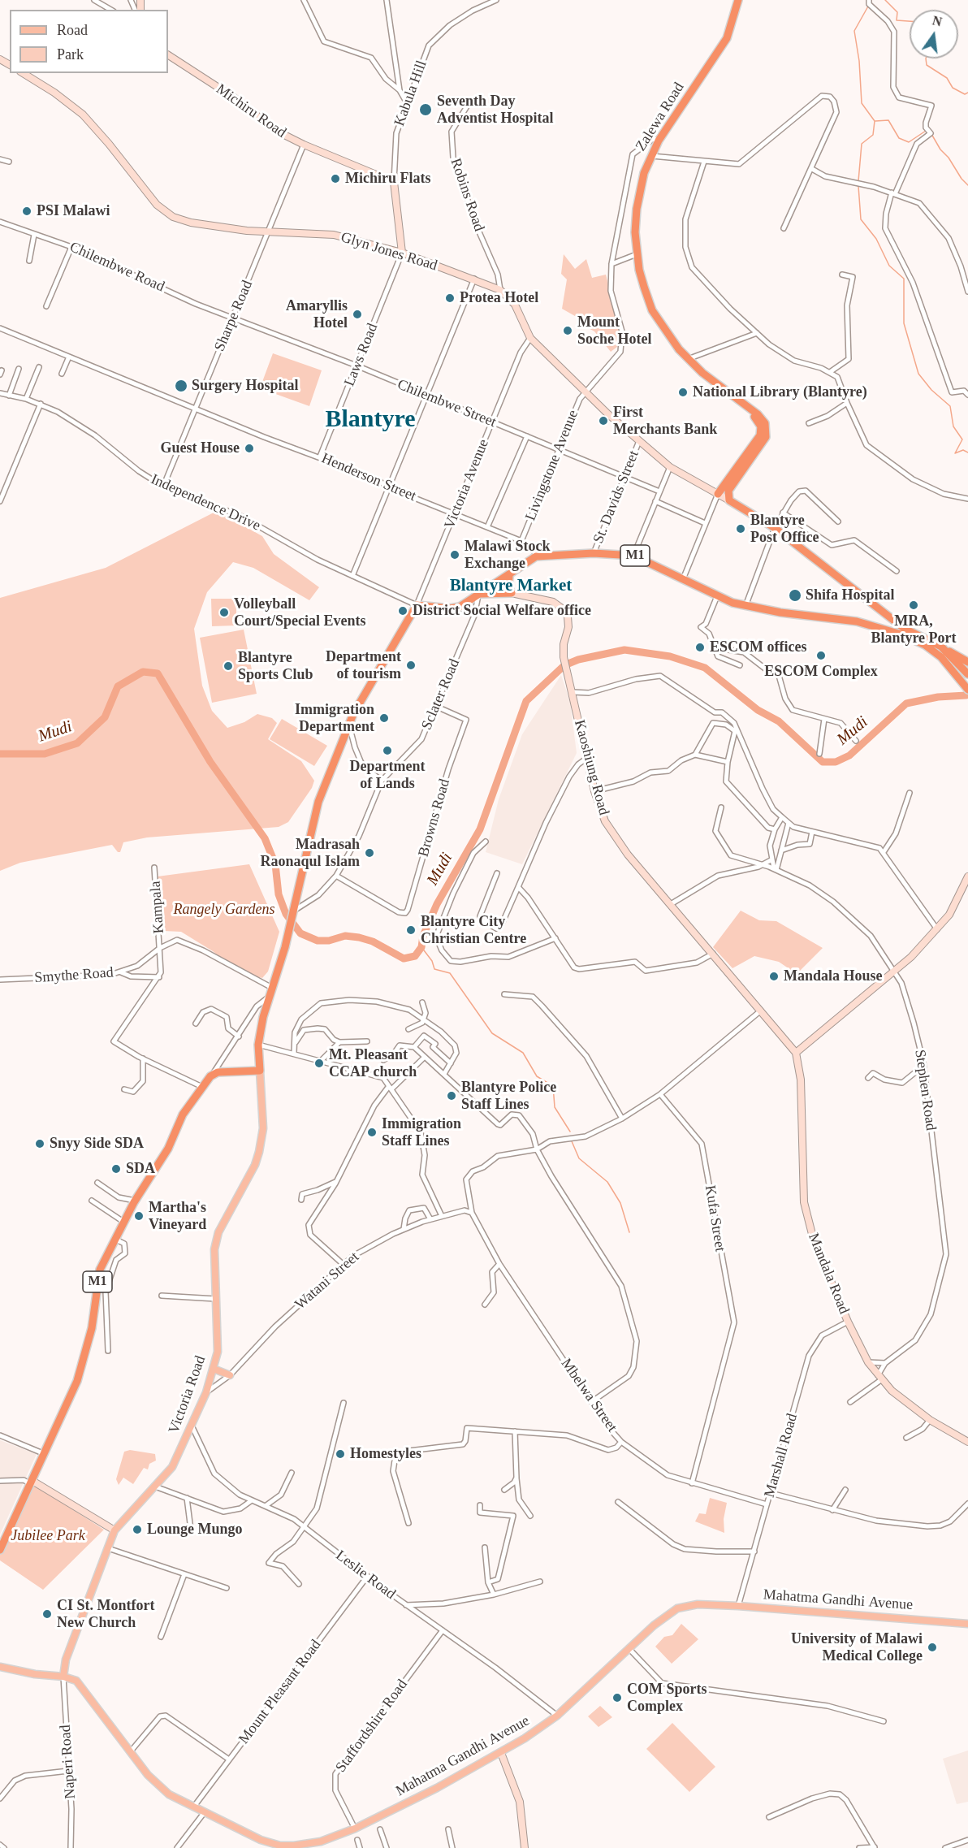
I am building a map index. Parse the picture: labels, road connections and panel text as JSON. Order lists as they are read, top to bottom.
{
  "streets": {
    "highway": ["Zalewa Road", "M1"],
    "main road": ["Victoria Road", "Mahatma Gandhi Avenue"],
    "street": [
      "Kabula Hill",
      "Michiru Road",
      "Robins Road",
      "Glyn Jones Road",
      "Chilembwe Road",
      "Sharpe Road",
      "Laws Road",
      "Chilembwe Street",
      "Livingstone Avenue",
      "Henderson Street",
      "Victoria Avenue",
      "St. Davids Street",
      "Independence Drive",
      "Sclater Road",
      "Kaoshiung Road",
      "Browns Road",
      "Kampala",
      "Smythe Road",
      "Stephen Road",
      "Kufa Street",
      "Mandala Road",
      "Watani Street",
      "Mbelwa Street",
      "Marshall Road",
      "Leslie Road",
      "Mount Pleasant Road",
      "Staffordshire Road",
      "Naperi Road"
    ]
  },
  "crossings": [
    ["Kabula Hill", "Michiru Road"],
    ["Kabula Hill", "Glyn Jones Road"],
    ["Kabula Hill", "Laws Road"],
    ["Michiru Road", "Sharpe Road"],
    ["Zalewa Road", "Glyn Jones Road"],
    ["Zalewa Road", "Livingstone Avenue"],
    ["Robins Road", "Glyn Jones Road"],
    ["Glyn Jones Road", "Sharpe Road"],
    ["Glyn Jones Road", "Laws Road"],
    ["Glyn Jones Road", "Livingstone Avenue"],
    ["Glyn Jones Road", "Victoria Avenue"],
    ["Glyn Jones Road", "St. Davids Street"],
    ["Chilembwe Road", "Sharpe Road"],
    ["Chilembwe Road", "Chilembwe Street"],
    ["Sharpe Road", "Chilembwe Street"],
    ["Sharpe Road", "Henderson Street"],
    ["Sharpe Road", "Independence Drive"],
    ["Laws Road", "Chilembwe Street"],
    ["Laws Road", "Henderson Street"],
    ["Chilembwe Street", "Livingstone Avenue"],
    ["Chilembwe Street", "Victoria Avenue"],
    ["Chilembwe Street", "St. Davids Street"],
    ["Livingstone Avenue", "Henderson Street"],
    ["Henderson Street", "Victoria Avenue"],
    ["Henderson Street", "M1"],
    ["Victoria Avenue", "Independence Drive"],
    ["St. Davids Street", "M1"],
    ["Sclater Road", "Browns Road"],
    ["Kaoshiung Road", "Mandala Road"],
    ["Kampala", "Smythe Road"],
    ["Stephen Road", "Mandala Road"],
    ["Kufa Street", "Mbelwa Street"],
    ["Mandala Road", "Marshall Road"],
    ["Watani Street", "Victoria Road"],
    ["Watani Street", "Mbelwa Street"],
    ["Victoria Road", "Leslie Road"],
    ["Victoria Road", "Mahatma Gandhi Avenue"],
    ["Victoria Road", "Naperi Road"],
    ["Mbelwa Street", "Marshall Road"],
    ["Marshall Road", "Mahatma Gandhi Avenue"],
    ["Leslie Road", "Mahatma Gandhi Avenue"],
    ["Leslie Road", "Mount Pleasant Road"],
    ["Leslie Road", "Staffordshire Road"],
    ["Mahatma Gandhi Avenue", "Mount Pleasant Road"],
    ["Mahatma Gandhi Avenue", "Staffordshire Road"],
    ["Mahatma Gandhi Avenue", "Naperi Road"]
  ],
  "districts": ["Blantyre", "Blantyre Market"],
  "water": ["Mudi"],
  "parks": ["Rangely Gardens", "Jubilee Park"],
  "places": [
    "Seventh Day Adventist Hospital",
    "Michiru Flats",
    "PSI Malawi",
    "Protea Hotel",
    "Amaryllis Hotel",
    "Mount Soche Hotel",
    "Surgery Hospital",
    "National Library (Blantyre)",
    "First Merchants Bank",
    "Guest House",
    "Blantyre Post Office",
    "Malawi Stock Exchange",
    "Shifa Hospital",
    "MRA, Blantyre Port",
    "District Social Welfare office",
    "Volleyball Court/Special Events",
    "ESCOM offices",
    "ESCOM Complex",
    "Department of tourism",
    "Blantyre Sports Club",
    "Immigration Department",
    "Department of Lands",
    "Madrasah Raonaqul Islam",
    "Blantyre City Christian Centre",
    "Mandala House",
    "Mt. Pleasant CCAP church",
    "Blantyre Police Staff Lines",
    "Immigration Staff Lines",
    "Snyy Side SDA",
    "SDA",
    "Martha's Vineyard",
    "Homestyles",
    "Lounge Mungo",
    "CI St. Montfort New Church",
    "University of Malawi Medical College",
    "COM Sports Complex"
  ],
  "legend": ["Road", "Park"],
  "north": "top"
}
